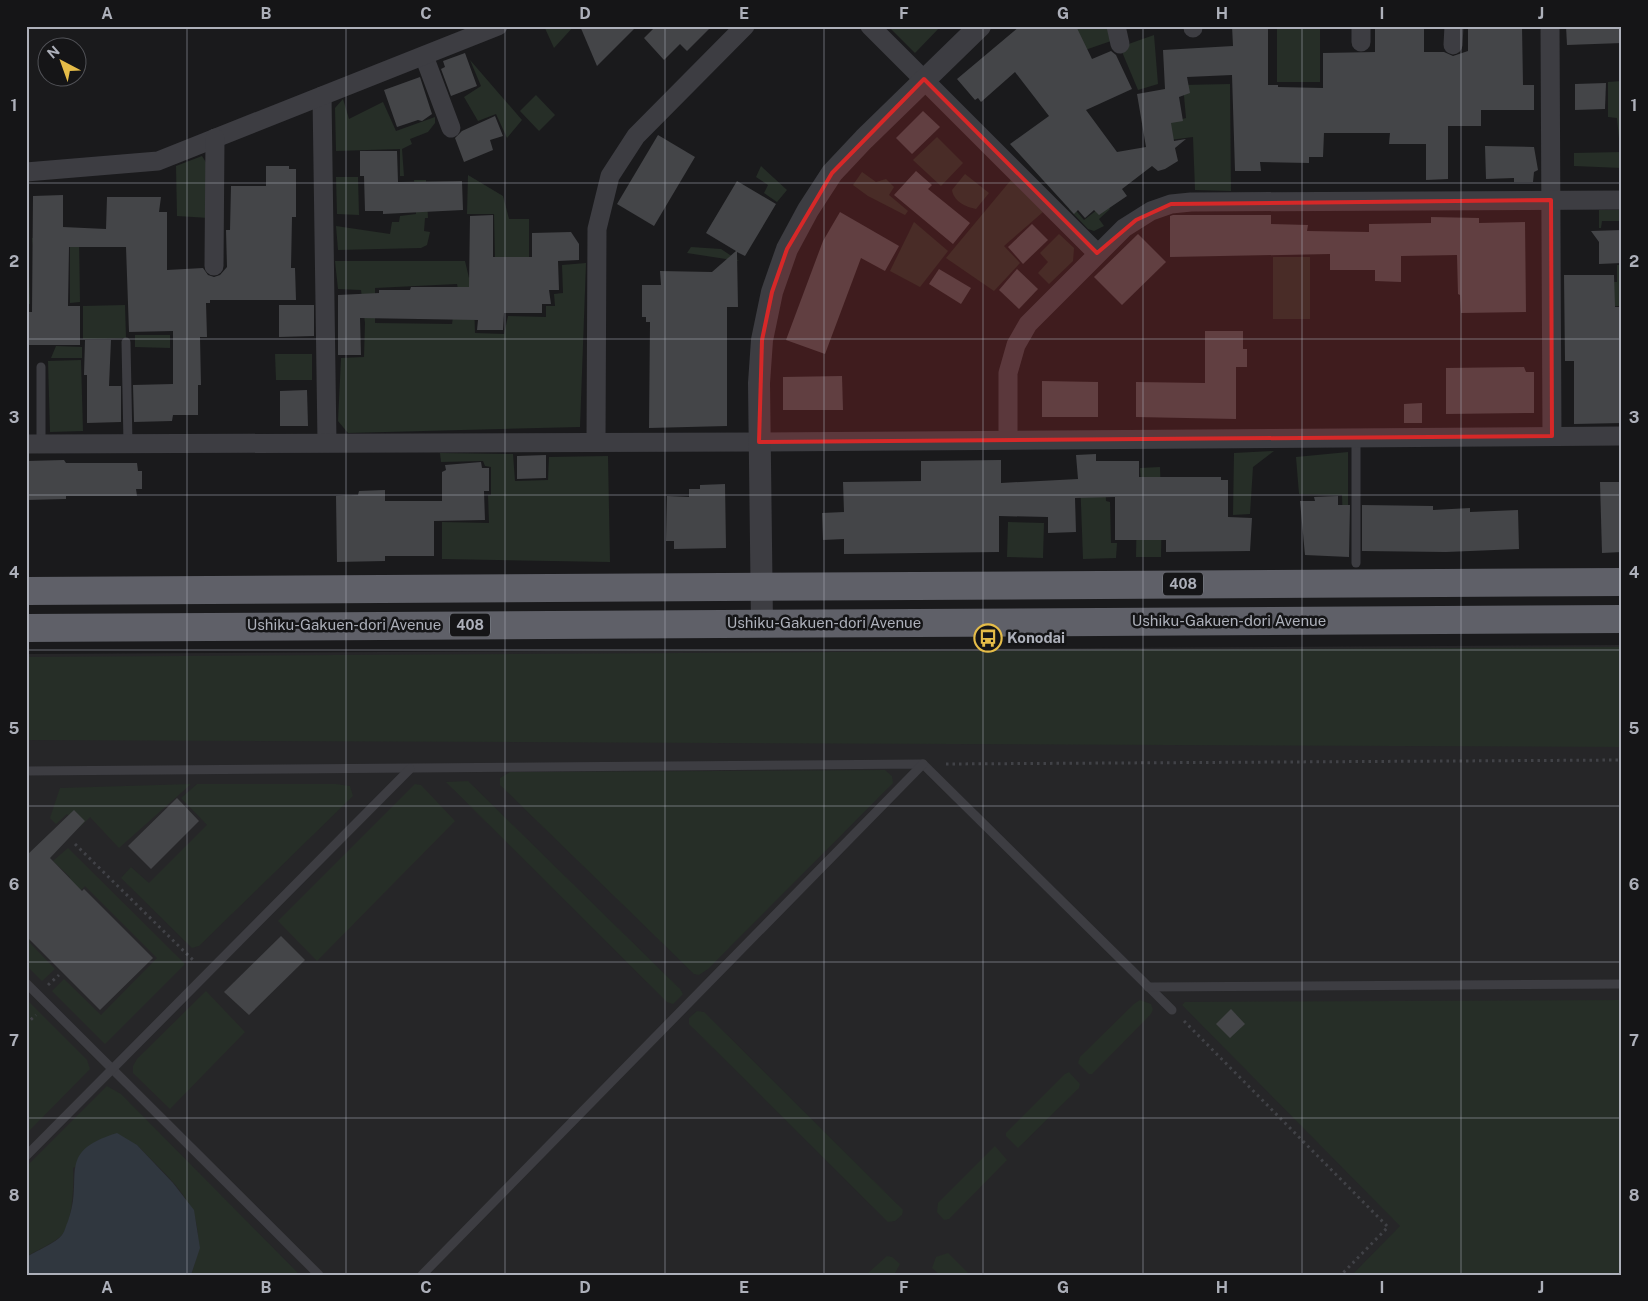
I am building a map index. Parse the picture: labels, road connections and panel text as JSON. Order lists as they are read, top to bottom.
{
  "streets": {
    "highway": ["408", "Ushiku-Gakuen-dori Avenue"]
  },
  "places": {
    "bus stop": ["Konodai"]
  },
  "north": "top left",
  "grid": {
    "columns": [
      "A",
      "B",
      "C",
      "D",
      "E",
      "F",
      "G",
      "H",
      "I",
      "J"
    ],
    "rows": [
      "1",
      "2",
      "3",
      "4",
      "5",
      "6",
      "7",
      "8"
    ]
  }
}
